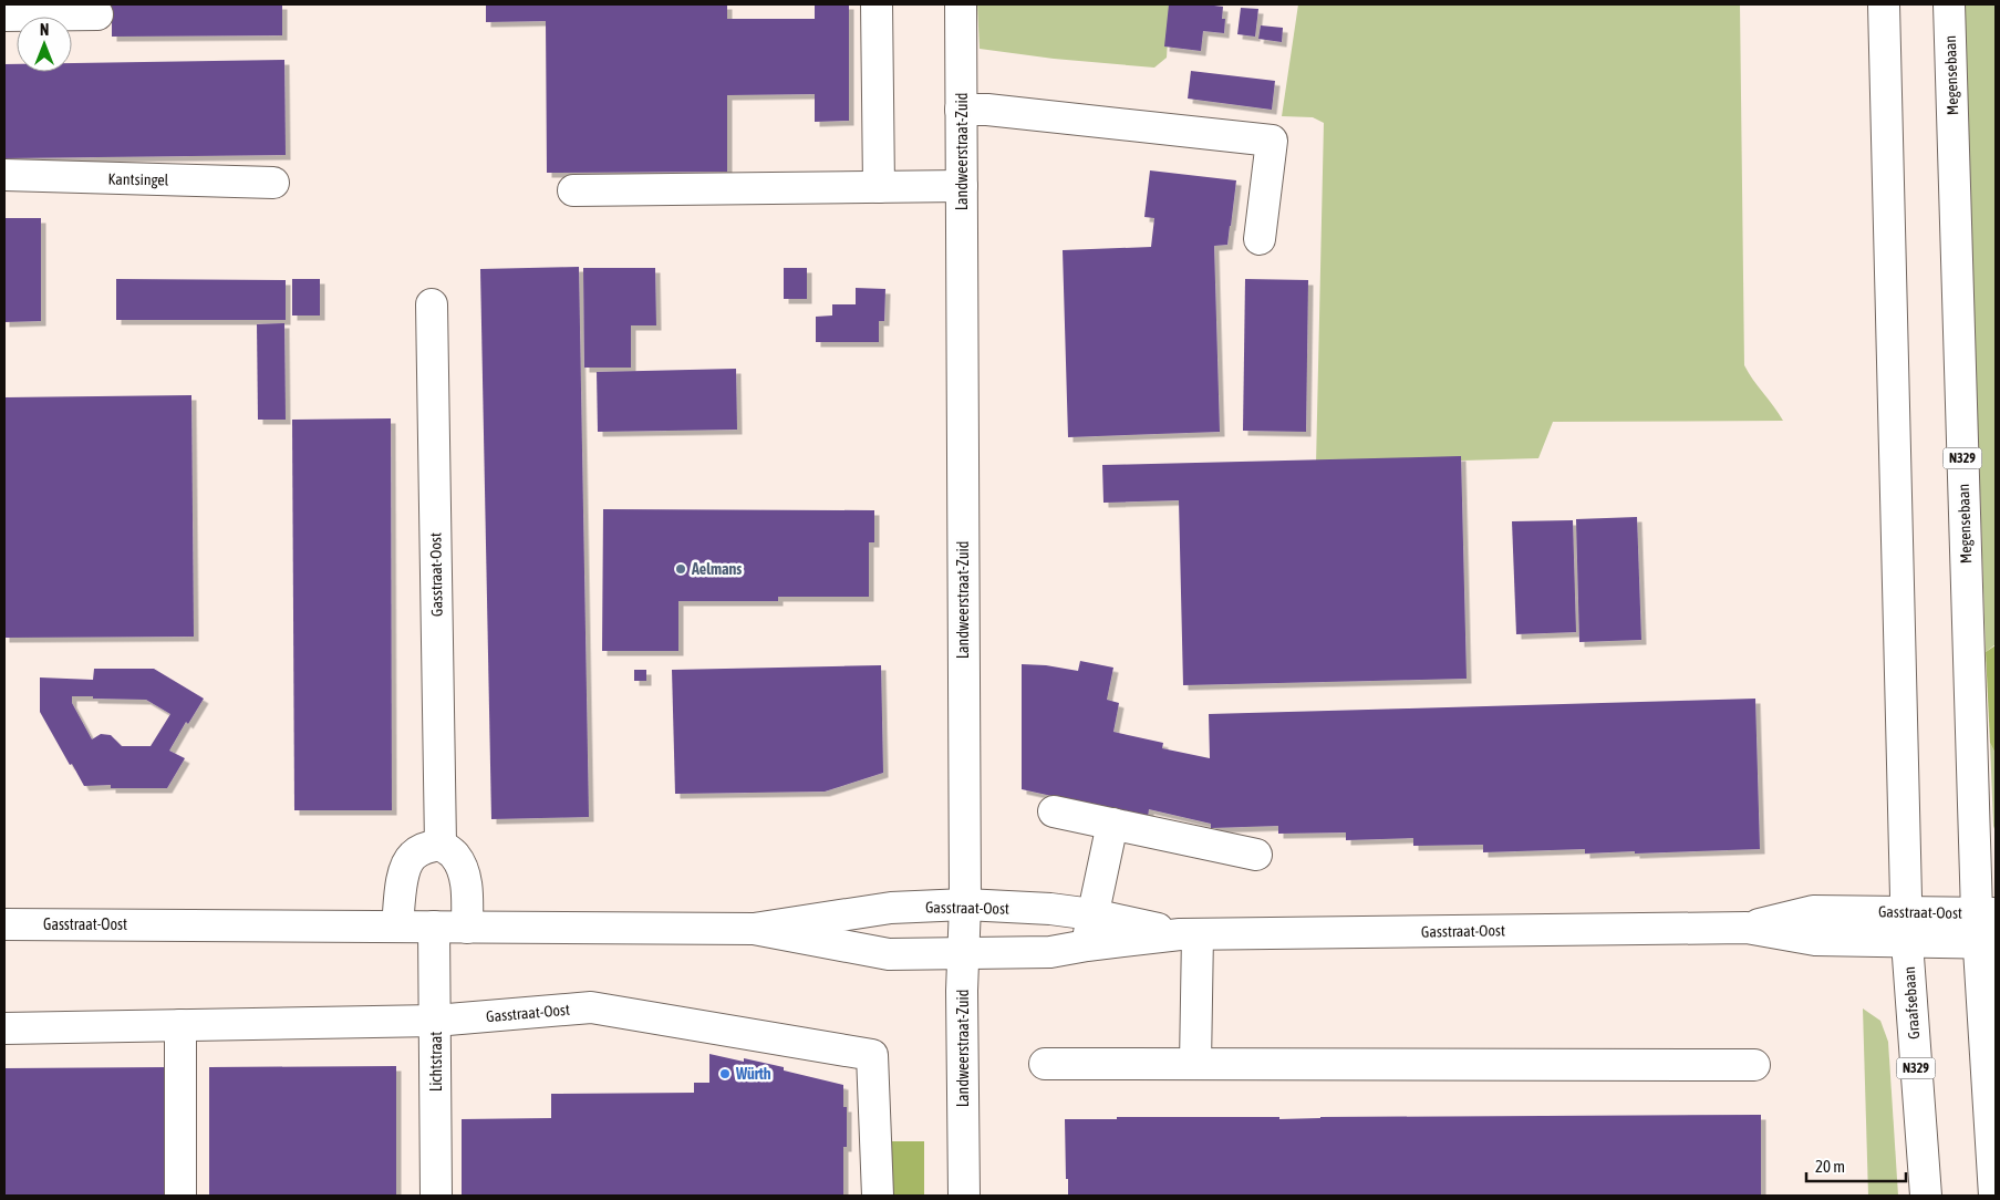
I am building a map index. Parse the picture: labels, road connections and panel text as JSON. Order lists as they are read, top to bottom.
{
  "streets": {
    "street": [
      "Megensebaan",
      "Landweerstraat-Zuid",
      "Kantsingel",
      "N329",
      "Gasstraat-Oost",
      "Graafsebaan",
      "Lichtstraat"
    ]
  },
  "crossings": [
    ["Megensebaan", "N329"],
    ["Megensebaan", "Gasstraat-Oost"],
    ["Landweerstraat-Zuid", "Gasstraat-Oost"],
    ["N329", "Gasstraat-Oost"],
    ["N329", "Graafsebaan"],
    ["Gasstraat-Oost", "Graafsebaan"],
    ["Gasstraat-Oost", "Lichtstraat"]
  ],
  "places": ["Aelmans", "Würth"],
  "scale_bar": "20 m",
  "north": "top"
}
